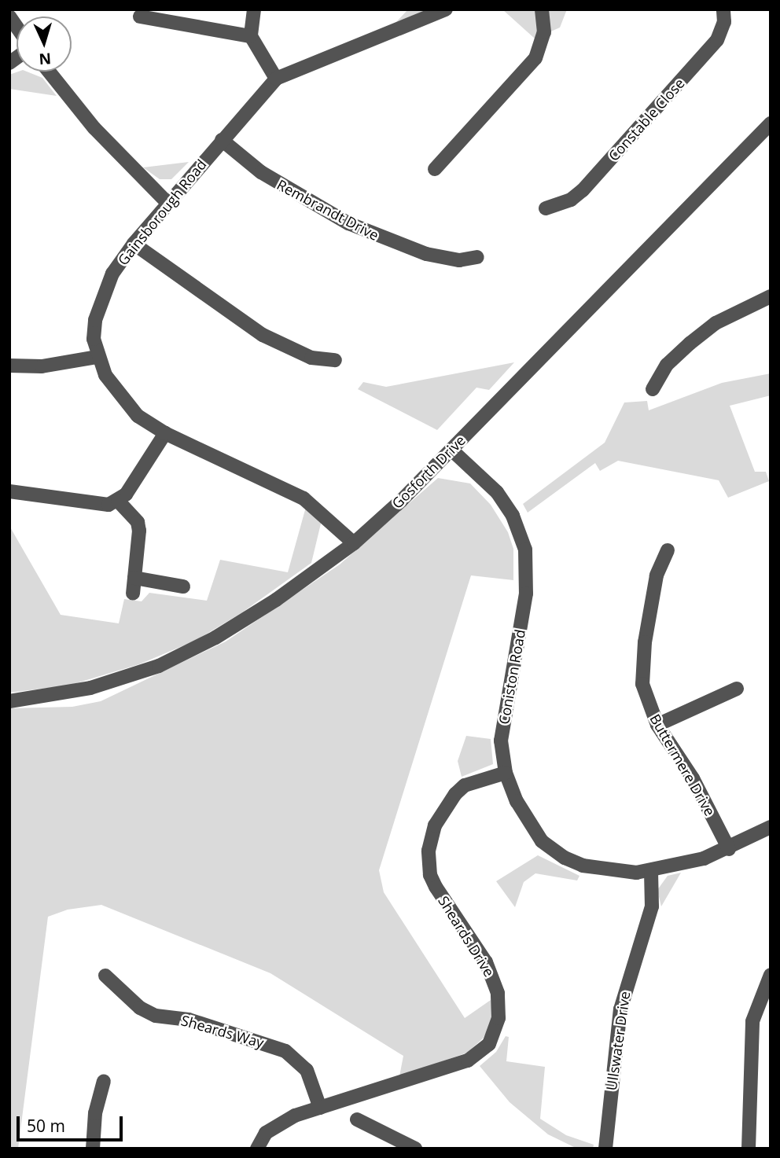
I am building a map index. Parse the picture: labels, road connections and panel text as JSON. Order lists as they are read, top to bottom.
{
  "streets": {
    "street": [
      "Constable Close",
      "Rembrandt Drive",
      "Gainsborough Road",
      "Gosforth Drive",
      "Coniston Road",
      "Buttermere Drive",
      "Sheards Drive",
      "Sheards Way",
      "Ullswater Drive"
    ]
  },
  "crossings": [
    ["Rembrandt Drive", "Gainsborough Road"],
    ["Gainsborough Road", "Gosforth Drive"],
    ["Gosforth Drive", "Coniston Road"],
    ["Coniston Road", "Buttermere Drive"],
    ["Coniston Road", "Sheards Drive"],
    ["Coniston Road", "Ullswater Drive"],
    ["Sheards Drive", "Sheards Way"]
  ],
  "scale_bar": "50 m",
  "north": "bottom"
}
